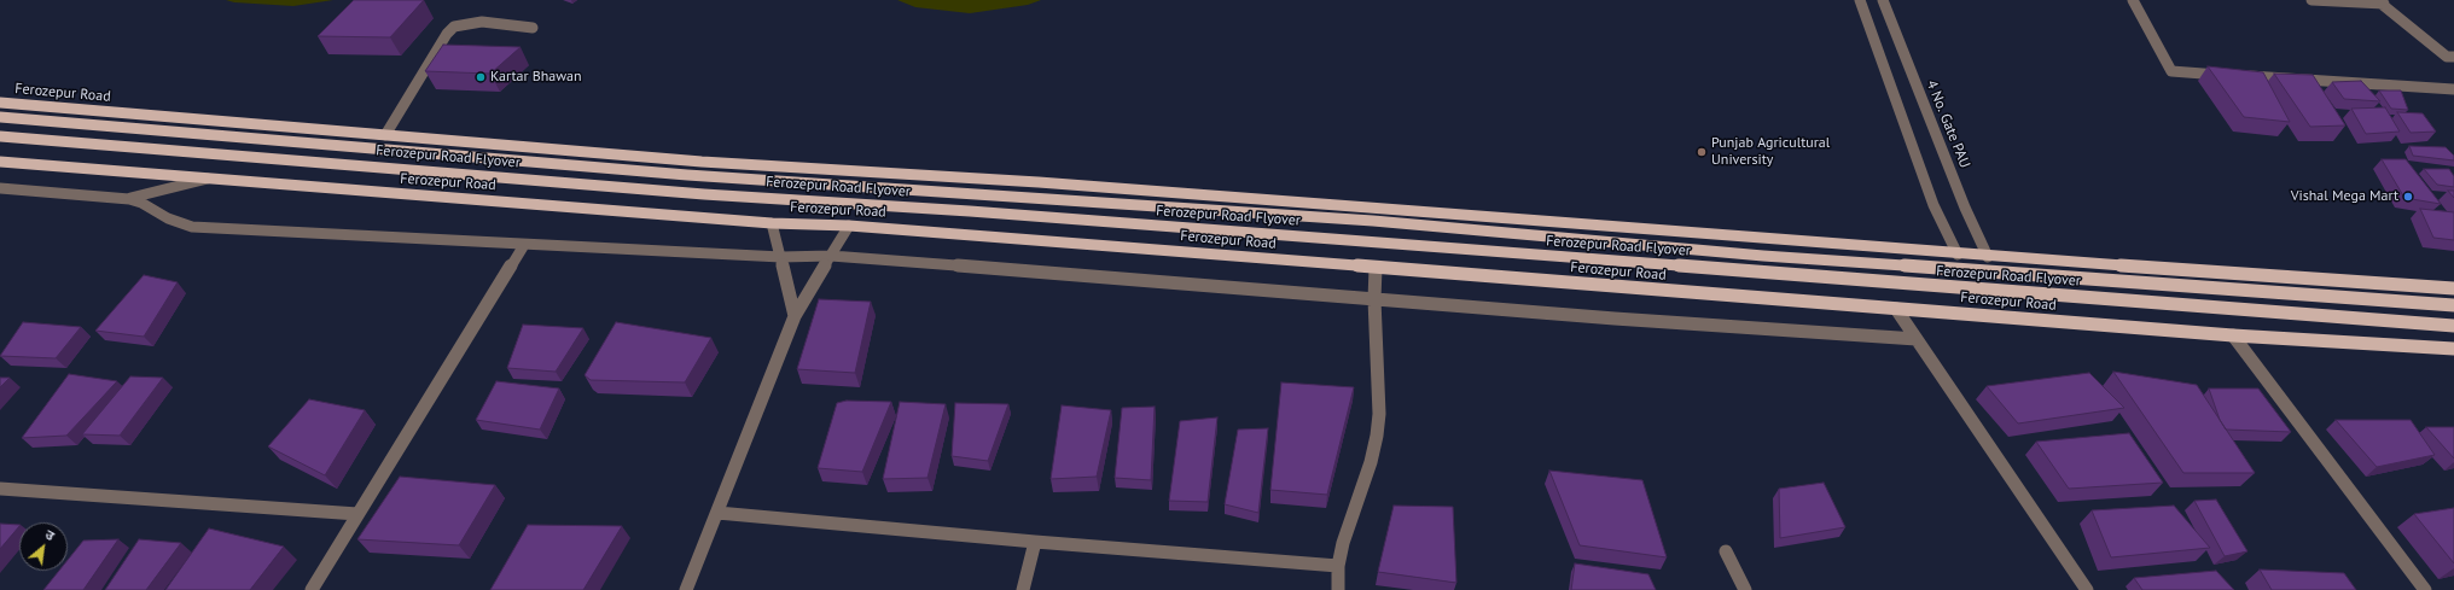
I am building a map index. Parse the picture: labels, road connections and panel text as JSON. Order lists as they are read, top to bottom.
{
  "streets": {
    "main road": ["Ferozepur Road", "Ferozepur Road Flyover"],
    "street": ["4 No. Gate PAU"]
  },
  "crossings": [
    ["Ferozepur Road", "4 No. Gate PAU"]
  ],
  "places": ["Kartar Bhawan", "Punjab Agricultural University", "Vishal Mega Mart"],
  "north": "top right"
}
